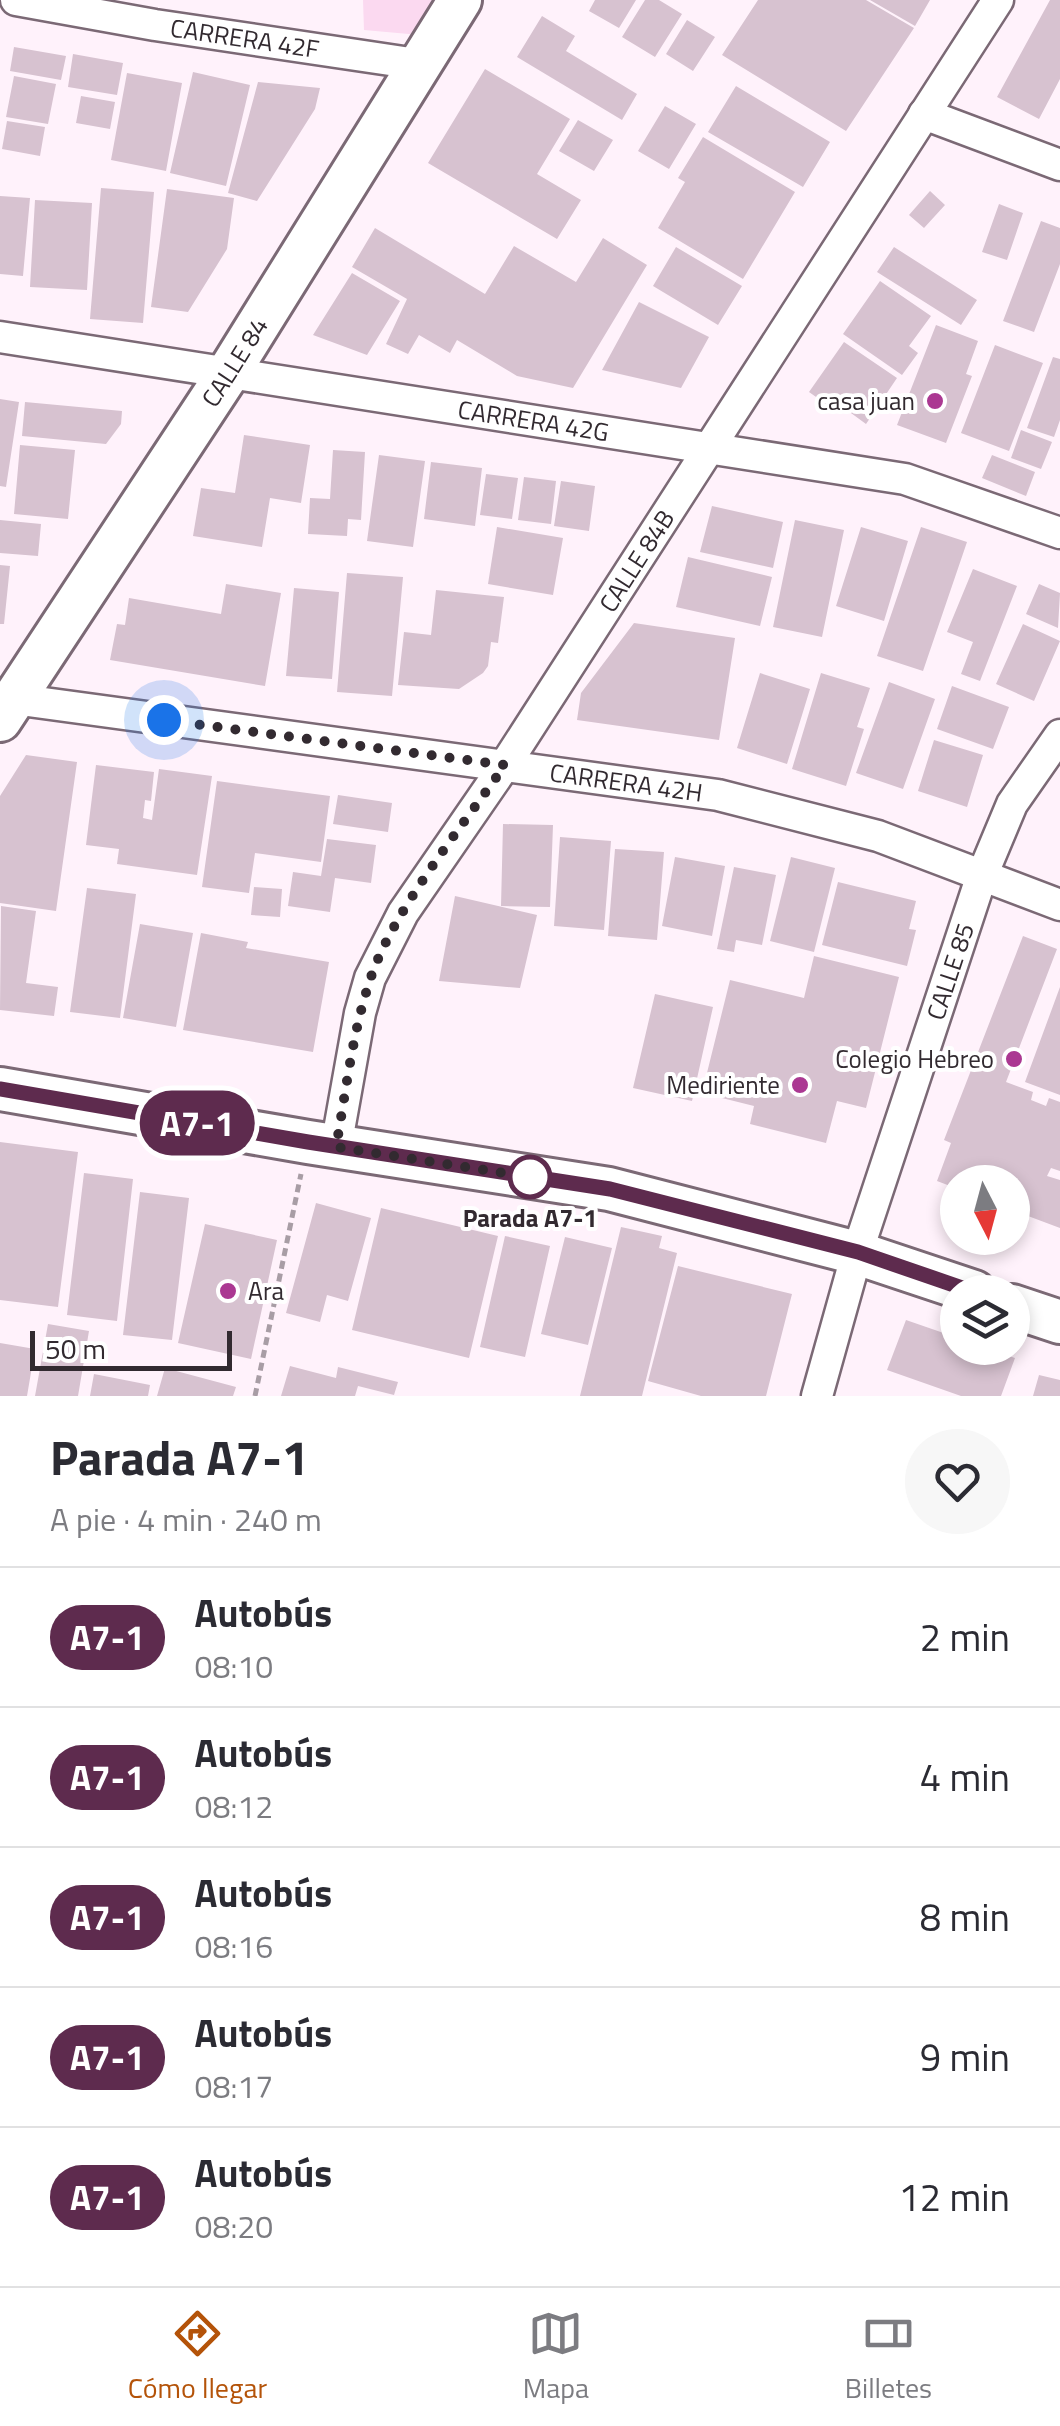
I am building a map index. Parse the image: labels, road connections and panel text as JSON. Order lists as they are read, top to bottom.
{
  "streets": {
    "street": [
      "CARRERA 42F",
      "CALLE 84",
      "CARRERA 42G",
      "CALLE 84B",
      "CARRERA 42H",
      "CALLE 85"
    ]
  },
  "crossings": [
    ["CARRERA 42F", "CALLE 84"],
    ["CALLE 84", "CARRERA 42G"],
    ["CALLE 84", "CARRERA 42H"],
    ["CARRERA 42G", "CALLE 84B"],
    ["CALLE 84B", "CARRERA 42H"],
    ["CARRERA 42H", "CALLE 85"]
  ],
  "places": [
    "casa juan",
    "Colegio Hebreo",
    "Mediriente",
    "Parada A7-1",
    "Ara"
  ],
  "lines": ["bus line A7-1"],
  "scale_bar": "50 m",
  "north": "bottom",
  "page": {
    "on_map": "A7-1",
    "scale": "50 m",
    "heading": ["Parada A7-1", "A pie · 4 min · 240 m"],
    "list": [
      {
        "mark": "A7-1",
        "name": "Autobús",
        "note": "08:10",
        "value": "2 min"
      },
      {
        "mark": "A7-1",
        "name": "Autobús",
        "note": "08:12",
        "value": "4 min"
      },
      {
        "mark": "A7-1",
        "name": "Autobús",
        "note": "08:16",
        "value": "8 min"
      },
      {
        "mark": "A7-1",
        "name": "Autobús",
        "note": "08:17",
        "value": "9 min"
      },
      {
        "mark": "A7-1",
        "name": "Autobús",
        "note": "08:20",
        "value": "12 min"
      }
    ],
    "tabs": ["Cómo llegar", "Mapa", "Billetes"]
  }
}
